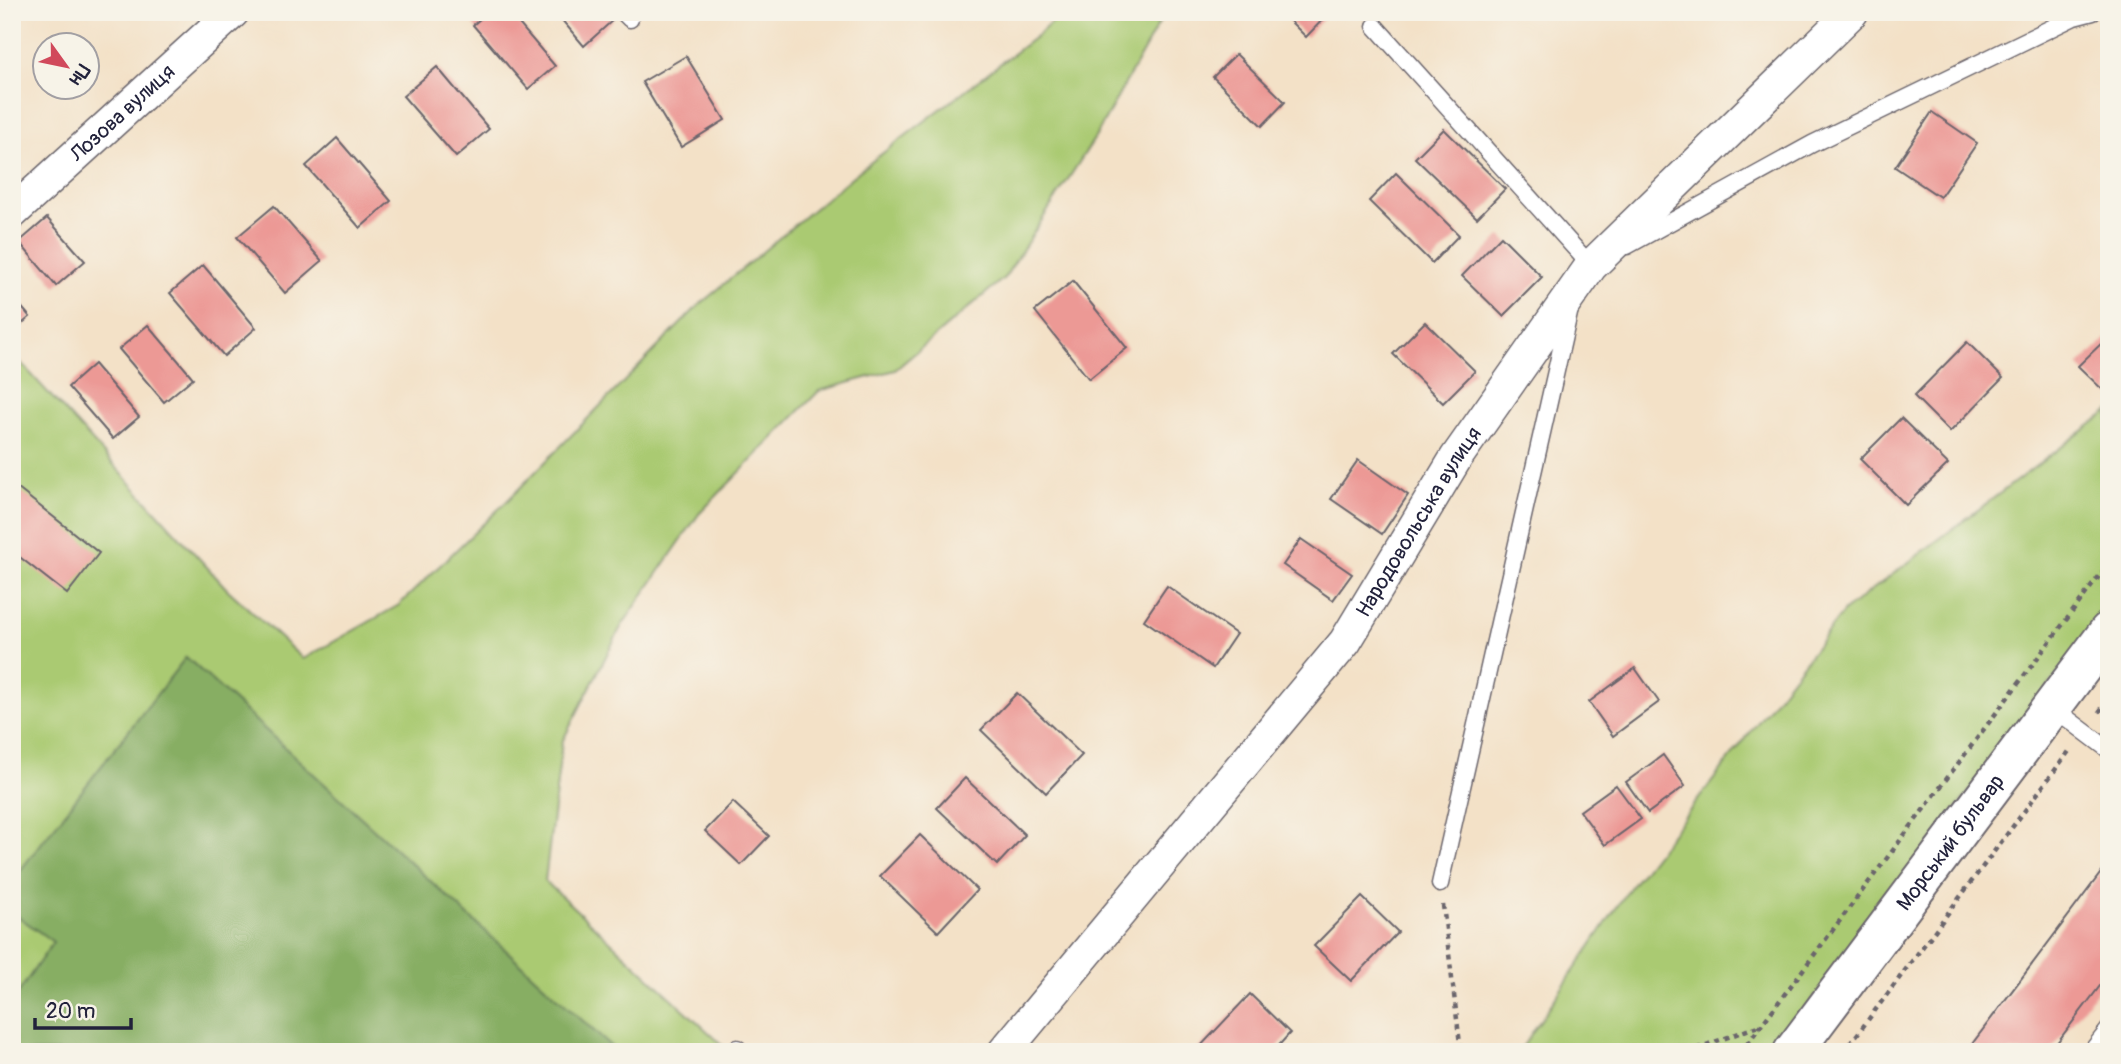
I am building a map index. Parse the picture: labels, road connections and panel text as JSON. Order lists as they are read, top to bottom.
{
  "streets": {
    "street": ["Лозова вулиця", "Народовольська вулиця", "Морський бульвар"]
  },
  "scale_bar": "20 m",
  "north": "bottom right"
}
